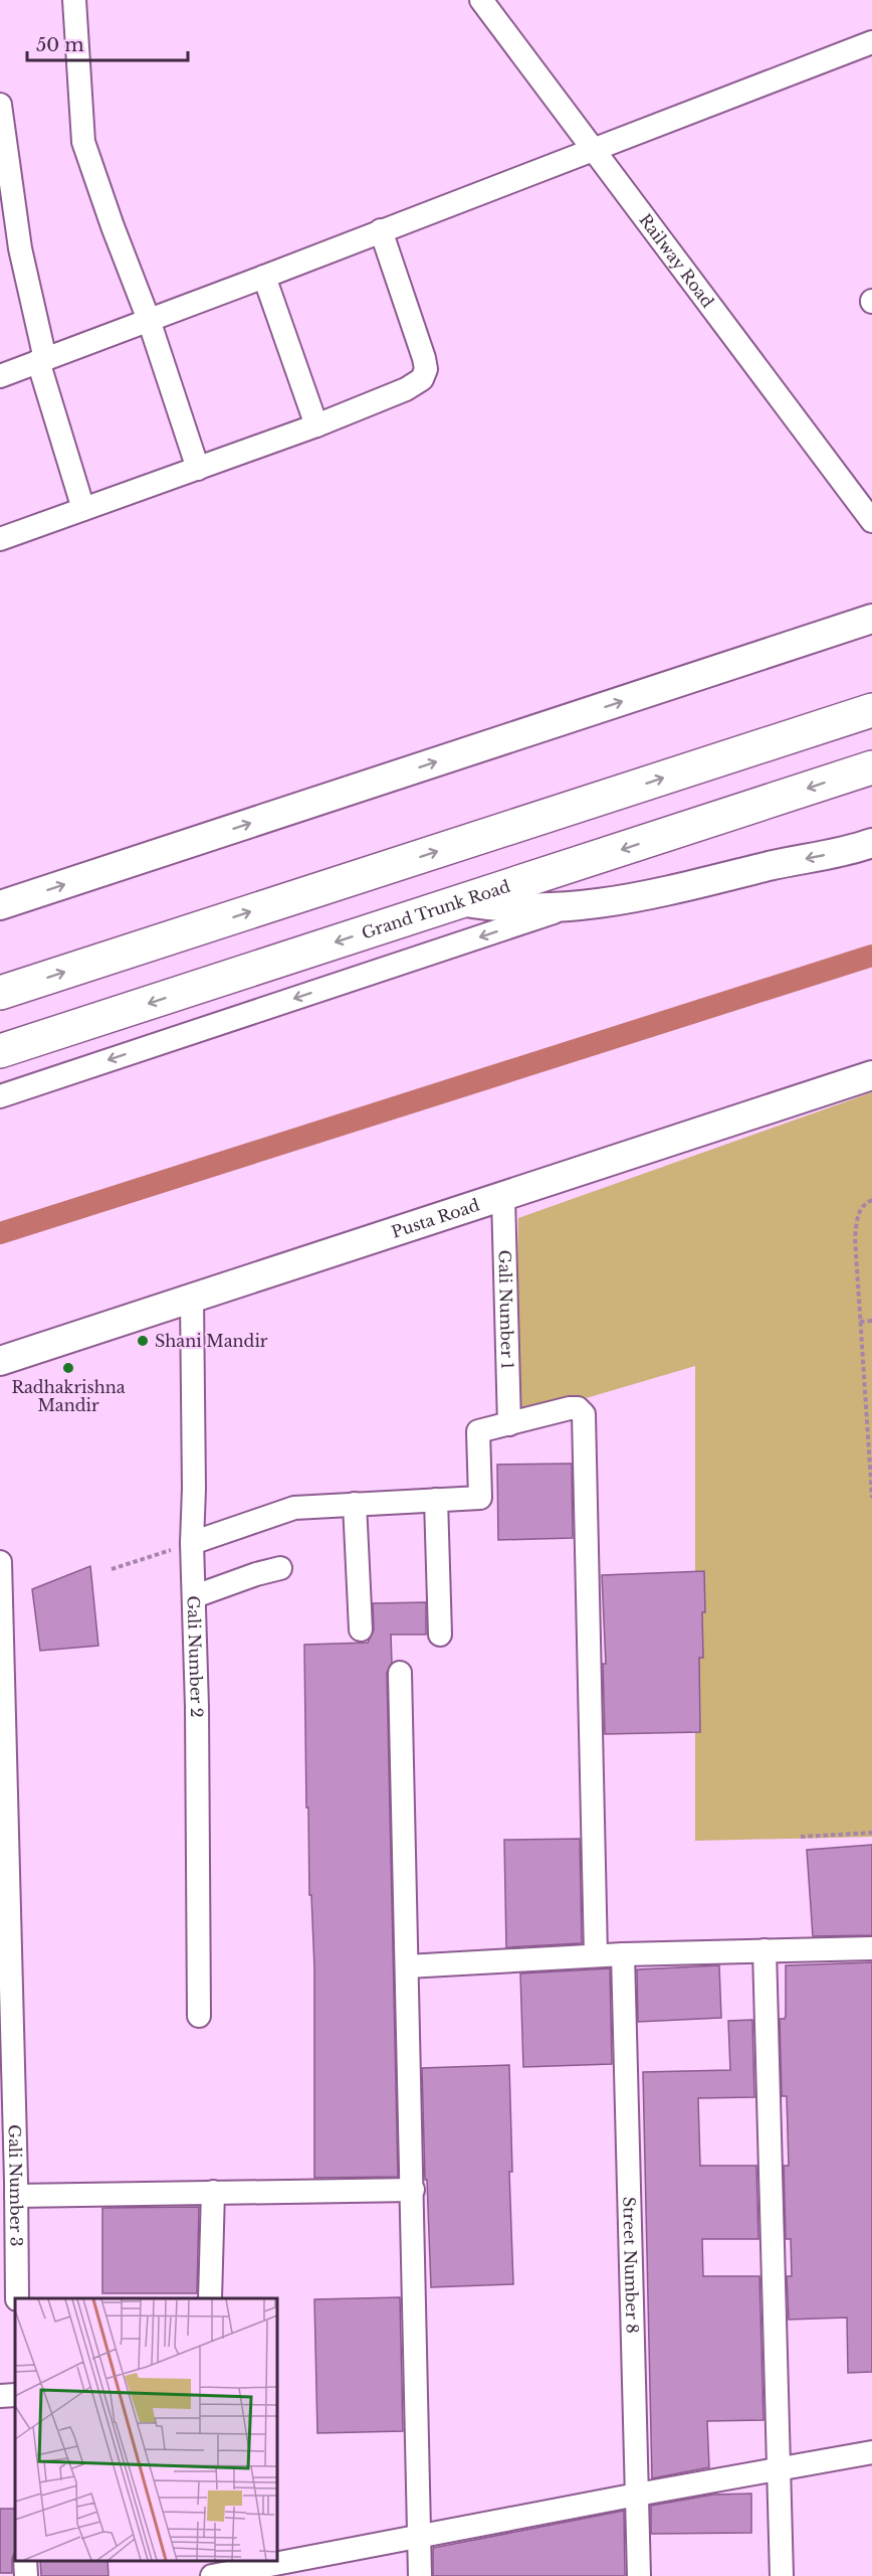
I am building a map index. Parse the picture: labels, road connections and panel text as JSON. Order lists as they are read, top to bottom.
{
  "streets": {
    "highway": ["Grand Trunk Road"],
    "main road": ["Pusta Road"],
    "street": [
      "Railway Road",
      "Gali Number 1",
      "Gali Number 2",
      "Gali Number 3",
      "Street Number 8"
    ]
  },
  "crossings": [
    ["Pusta Road", "Gali Number 1"],
    ["Pusta Road", "Gali Number 2"]
  ],
  "places": ["Shani Mandir", "Radhakrishna Mandir"],
  "scale_bar": "50 m"
}
